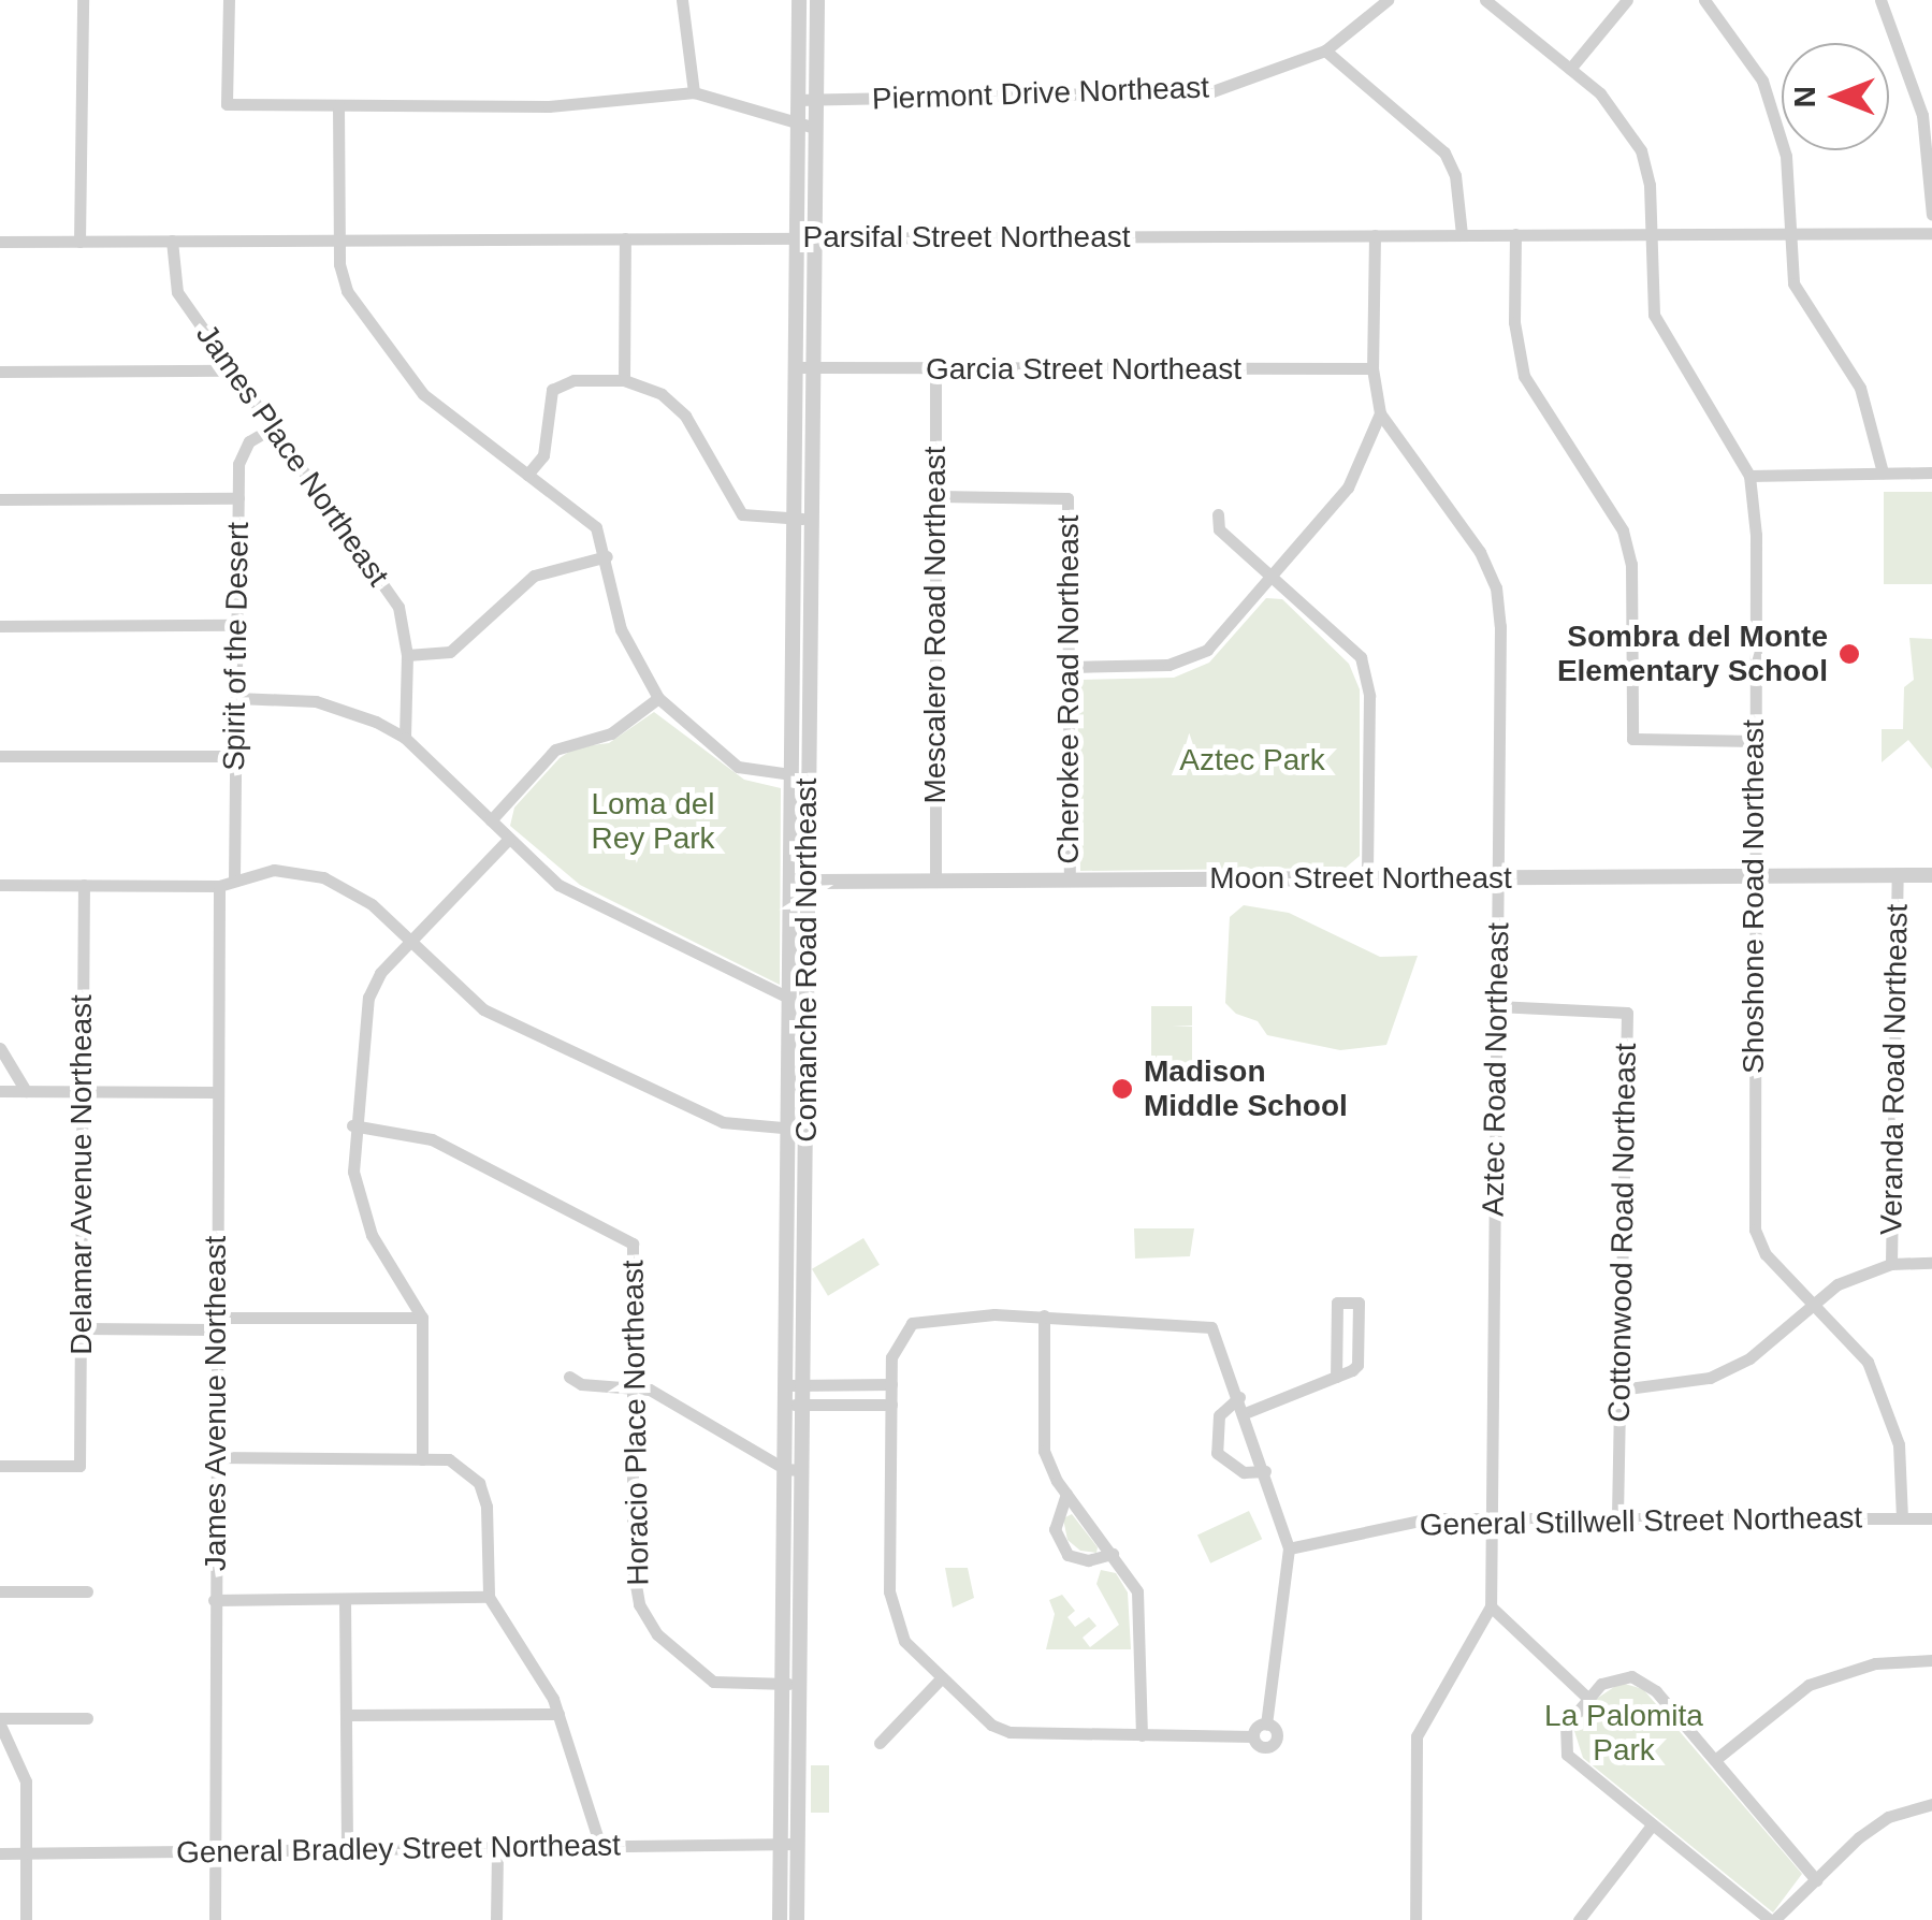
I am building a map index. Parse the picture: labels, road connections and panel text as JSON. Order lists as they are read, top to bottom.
{
  "streets": {
    "street": [
      "Piermont Drive Northeast",
      "Parsifal Street Northeast",
      "Garcia Street Northeast",
      "James Place Northeast",
      "Mescalero Road Northeast",
      "Spirit of the Desert",
      "Cherokee Road Northeast",
      "Moon Street Northeast",
      "Shoshone Road Northeast",
      "Comanche Road Northeast",
      "Aztec Road Northeast",
      "Veranda Road Northeast",
      "Delamar Avenue Northeast",
      "Cottonwood Road Northeast",
      "James Avenue Northeast",
      "Horacio Place Northeast",
      "General Stillwell Street Northeast",
      "General Bradley Street Northeast"
    ]
  },
  "crossings": [
    ["Piermont Drive Northeast", "Comanche Road Northeast"],
    ["Parsifal Street Northeast", "James Place Northeast"],
    ["Parsifal Street Northeast", "Shoshone Road Northeast"],
    ["Parsifal Street Northeast", "Comanche Road Northeast"],
    ["Parsifal Street Northeast", "Aztec Road Northeast"],
    ["Garcia Street Northeast", "Mescalero Road Northeast"],
    ["Garcia Street Northeast", "Comanche Road Northeast"],
    ["Garcia Street Northeast", "Aztec Road Northeast"],
    ["James Place Northeast", "Spirit of the Desert"],
    ["Mescalero Road Northeast", "Cherokee Road Northeast"],
    ["Mescalero Road Northeast", "Moon Street Northeast"],
    ["Cherokee Road Northeast", "Moon Street Northeast"],
    ["Moon Street Northeast", "Shoshone Road Northeast"],
    ["Moon Street Northeast", "Comanche Road Northeast"],
    ["Moon Street Northeast", "Aztec Road Northeast"],
    ["Moon Street Northeast", "Veranda Road Northeast"],
    ["Shoshone Road Northeast", "General Stillwell Street Northeast"],
    ["Comanche Road Northeast", "Horacio Place Northeast"],
    ["Comanche Road Northeast", "General Bradley Street Northeast"],
    ["Aztec Road Northeast", "Cottonwood Road Northeast"],
    ["Aztec Road Northeast", "General Stillwell Street Northeast"],
    ["Cottonwood Road Northeast", "General Stillwell Street Northeast"],
    ["James Avenue Northeast", "General Bradley Street Northeast"]
  ],
  "parks": ["Aztec Park", "Loma del Rey Park", "La Palomita Park"],
  "places": ["Sombra del Monte Elementary School", "Madison Middle School"],
  "north": "left"
}
